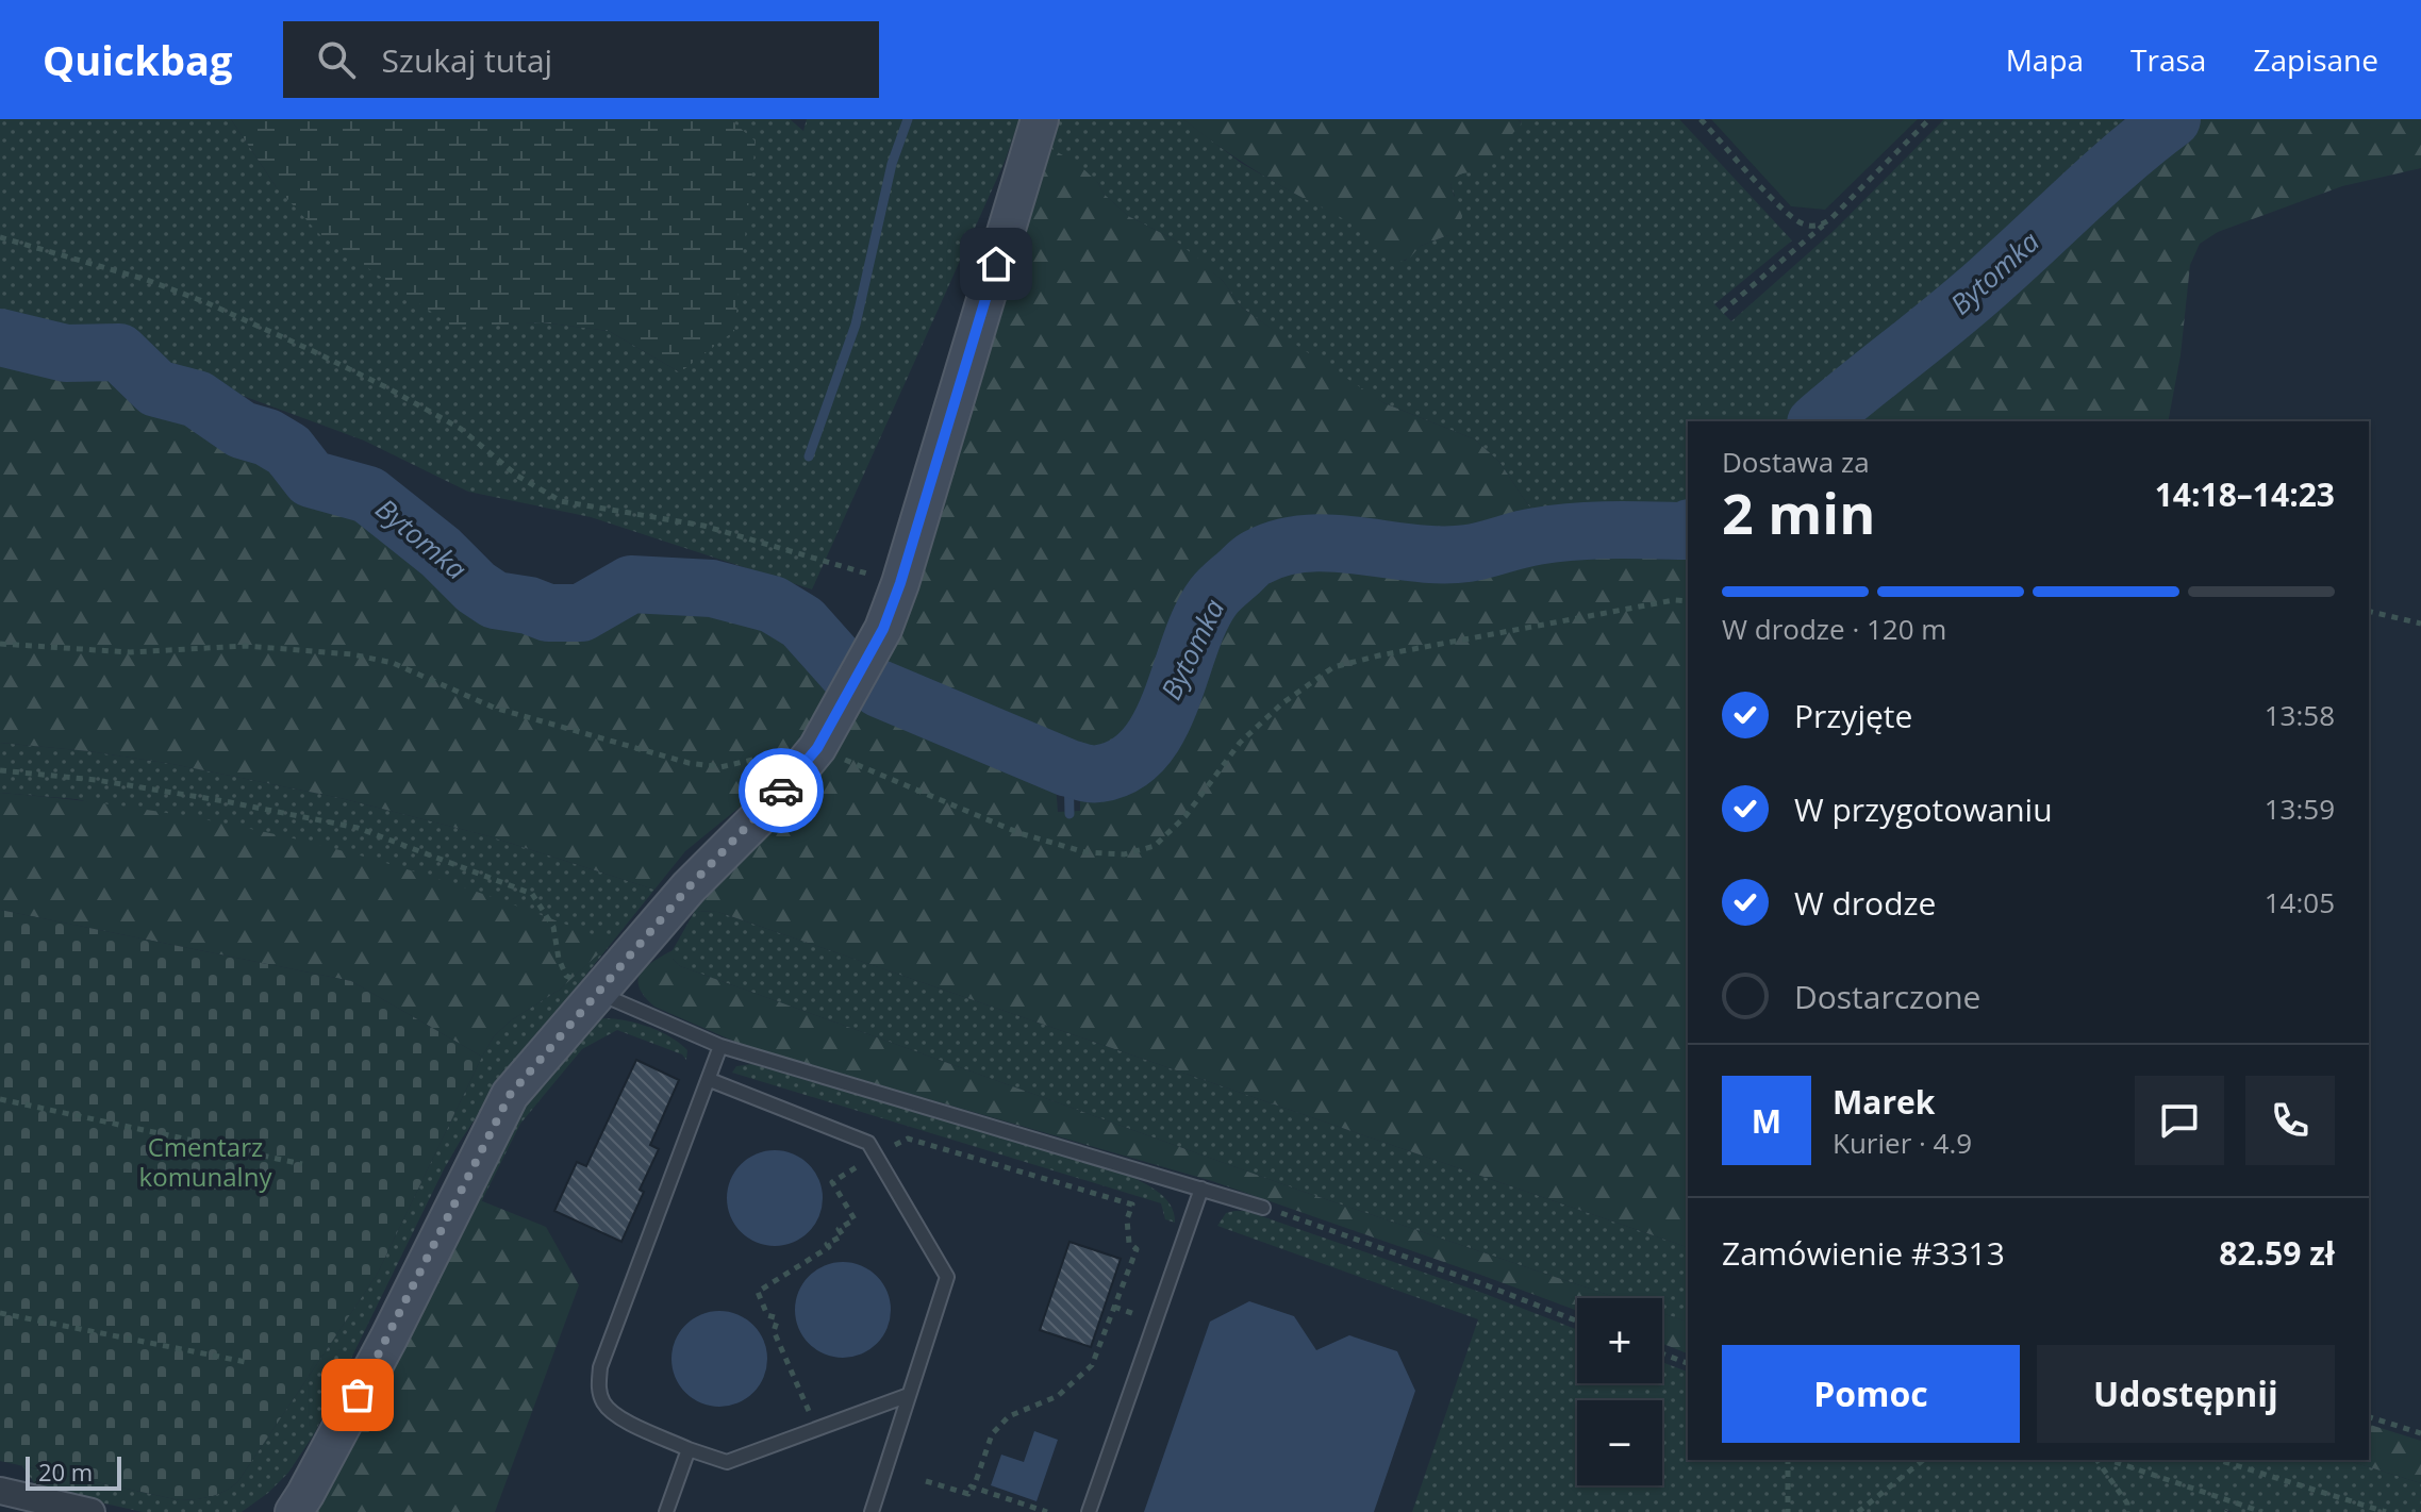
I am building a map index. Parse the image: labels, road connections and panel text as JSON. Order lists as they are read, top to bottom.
{
  "water": ["Bytomka"],
  "parks": ["Cmentarz komunalny"],
  "scale_bar": "20 m",
  "page": {
    "header": "Quickbag",
    "search": "Szukaj tutaj",
    "nav": ["Mapa", "Trasa", "Zapisane"],
    "heading": ["2 min", "Dostawa za", "14:18–14:23"],
    "panel": [
      "Marek",
      "Kurier · 4.9",
      "Zamówienie #3313",
      "82.59 zł"
    ],
    "bar": "W drodze · 120 m",
    "list": [
      ["Przyjęte", "13:58"],
      ["W przygotowaniu", "13:59"],
      ["W drodze", "14:05"],
      "Dostarczone"
    ],
    "round": "M",
    "map_buttons": ["+", "−"],
    "buttons": ["Pomoc", "Udostępnij"],
    "scale": "20 m"
  }
}
